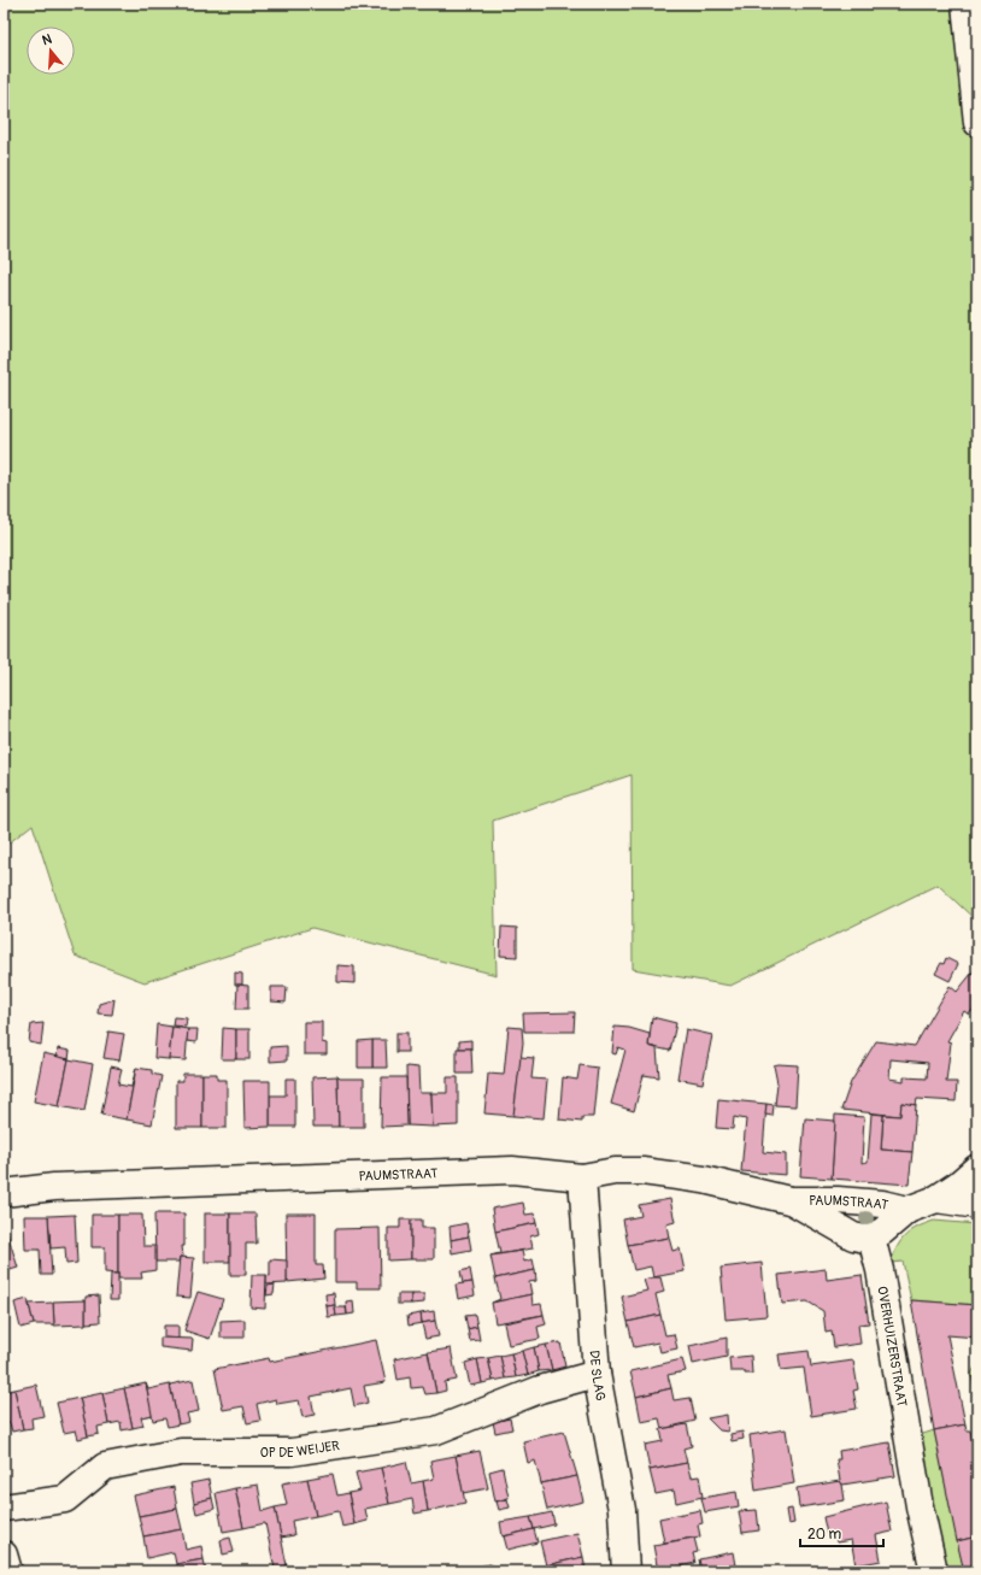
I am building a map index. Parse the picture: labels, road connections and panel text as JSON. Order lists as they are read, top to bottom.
{
  "streets": {
    "street": [
      "PAUMSTRAAT",
      "OVERHUIZERSTRAAT",
      "DE SLAG",
      "OP DE WEIJER"
    ]
  },
  "crossings": [
    ["PAUMSTRAAT", "OVERHUIZERSTRAAT"],
    ["PAUMSTRAAT", "DE SLAG"],
    ["DE SLAG", "OP DE WEIJER"]
  ],
  "scale_bar": "20 m",
  "north": "top"
}
